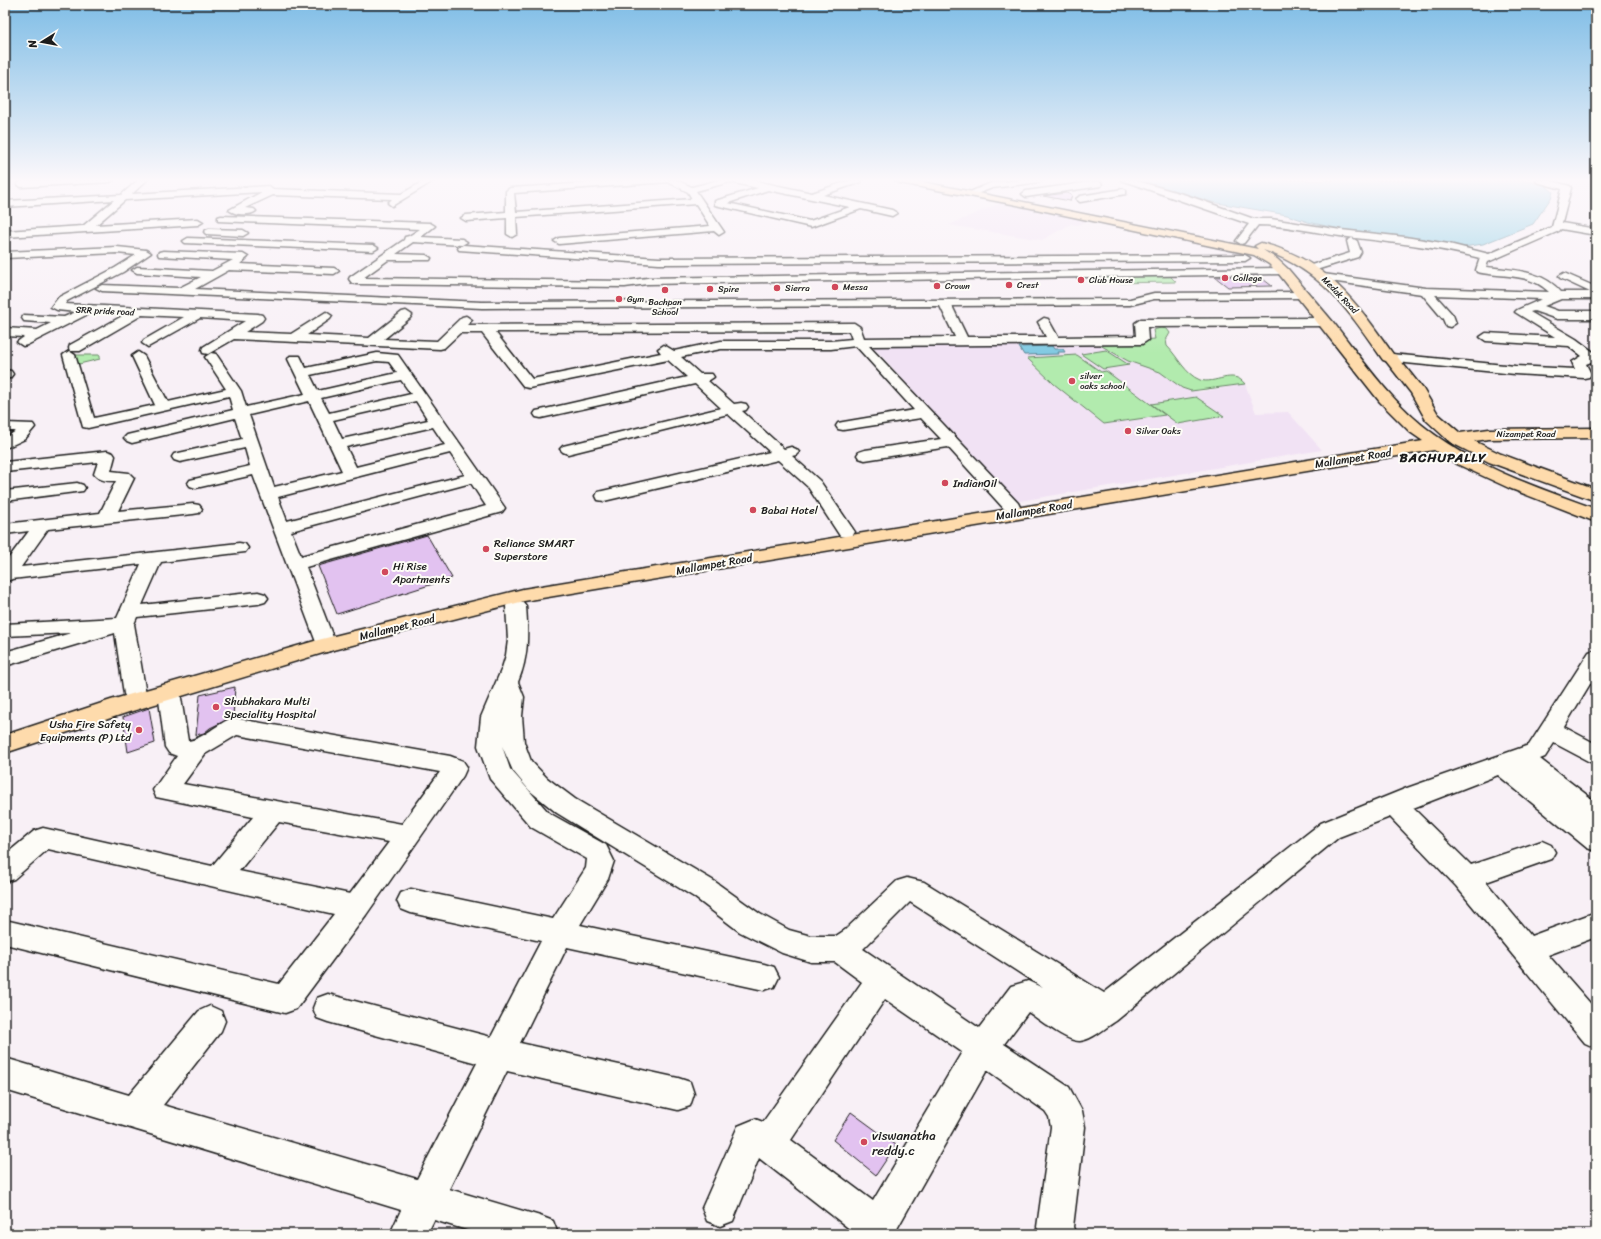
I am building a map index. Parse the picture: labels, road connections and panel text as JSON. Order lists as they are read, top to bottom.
{
  "streets": {
    "main road": ["Medak Road", "Nizampet Road", "Mallampet Road"],
    "street": ["SRR pride road"]
  },
  "crossings": [
    ["Medak Road", "Nizampet Road"],
    ["Medak Road", "Mallampet Road"],
    ["Nizampet Road", "Mallampet Road"]
  ],
  "districts": ["BACHUPALLY"],
  "places": [
    "College",
    "Club House",
    "Crest",
    "Crown",
    "Messa",
    "Sierra",
    "Spire",
    "Bachpan School",
    "Gym",
    "silver oaks school",
    "Silver Oaks",
    "IndianOil",
    "Babai Hotel",
    "Reliance SMART Superstore",
    "Hi Rise Apartments",
    "Shubhakara Multi Speciality Hospital",
    "Usha Fire Safety Equipments (P) Ltd",
    "viswanatha reddy.c"
  ],
  "north": "left"
}
